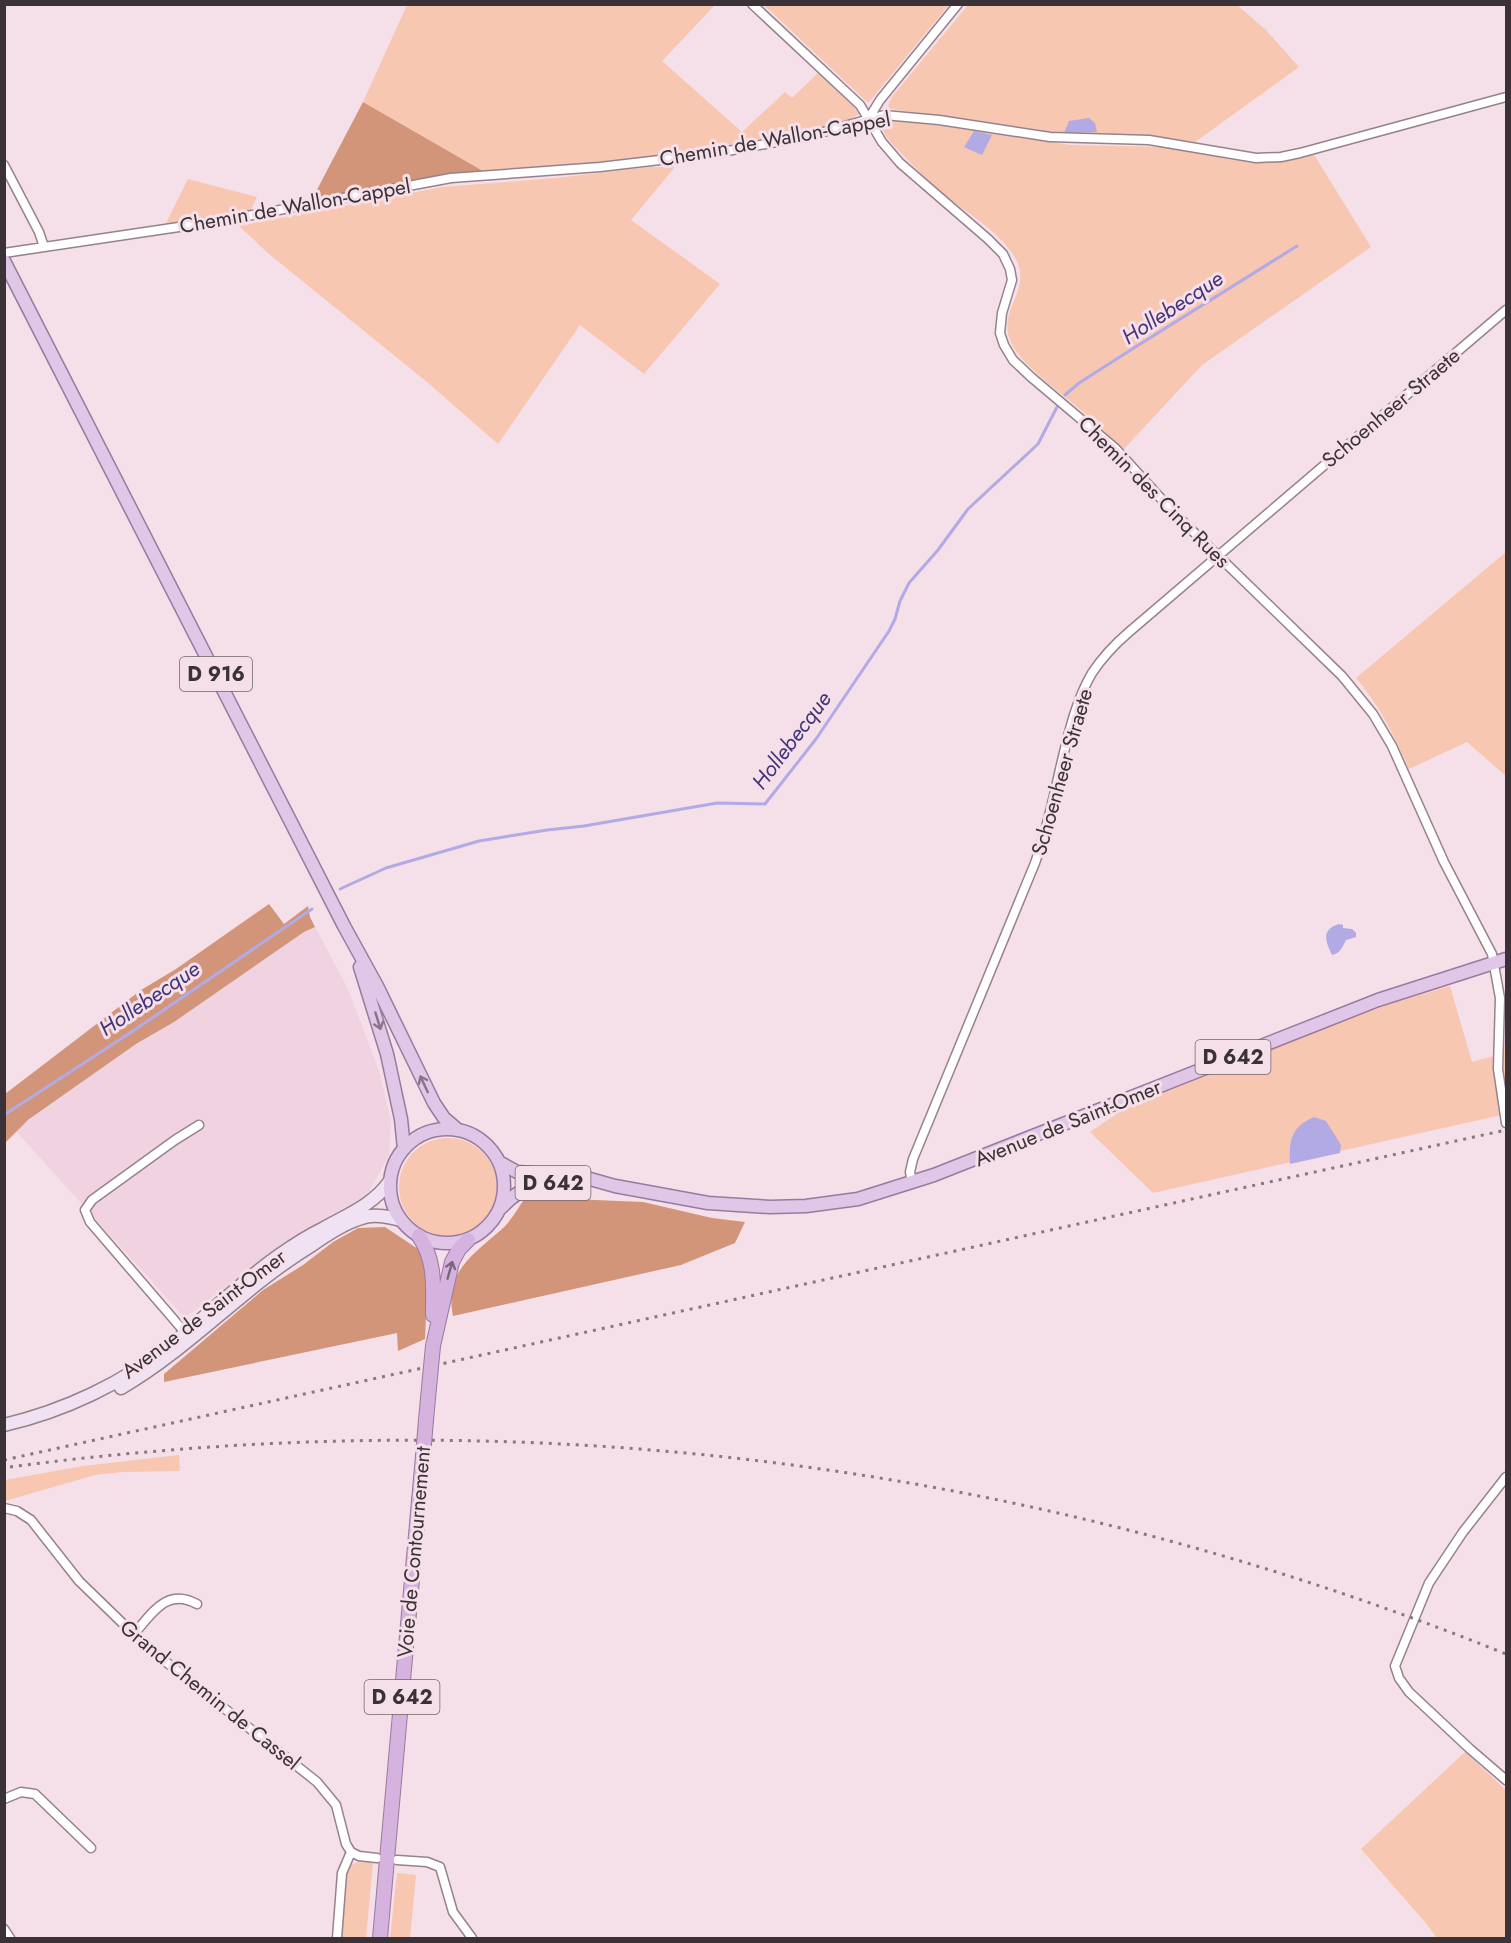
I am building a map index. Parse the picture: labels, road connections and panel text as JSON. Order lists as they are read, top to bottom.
{
  "streets": {
    "highway": ["D 642", "Voie de Contournement"],
    "main road": ["D 916", "Avenue de Saint-Omer"],
    "street": [
      "Chemin de Wallon-Cappel",
      "Schoenheer Straete",
      "Chemin des Cinq Rues",
      "Grand Chemin de Cassel"
    ]
  },
  "crossings": [
    ["Chemin de Wallon-Cappel", "Chemin des Cinq Rues"],
    ["Schoenheer Straete", "Chemin des Cinq Rues"],
    ["Schoenheer Straete", "Avenue de Saint-Omer"],
    ["Chemin des Cinq Rues", "Avenue de Saint-Omer"],
    ["D 916", "Avenue de Saint-Omer"],
    ["D 916", "Voie de Contournement"],
    ["Avenue de Saint-Omer", "Voie de Contournement"]
  ],
  "water": ["Hollebecque"]
}
